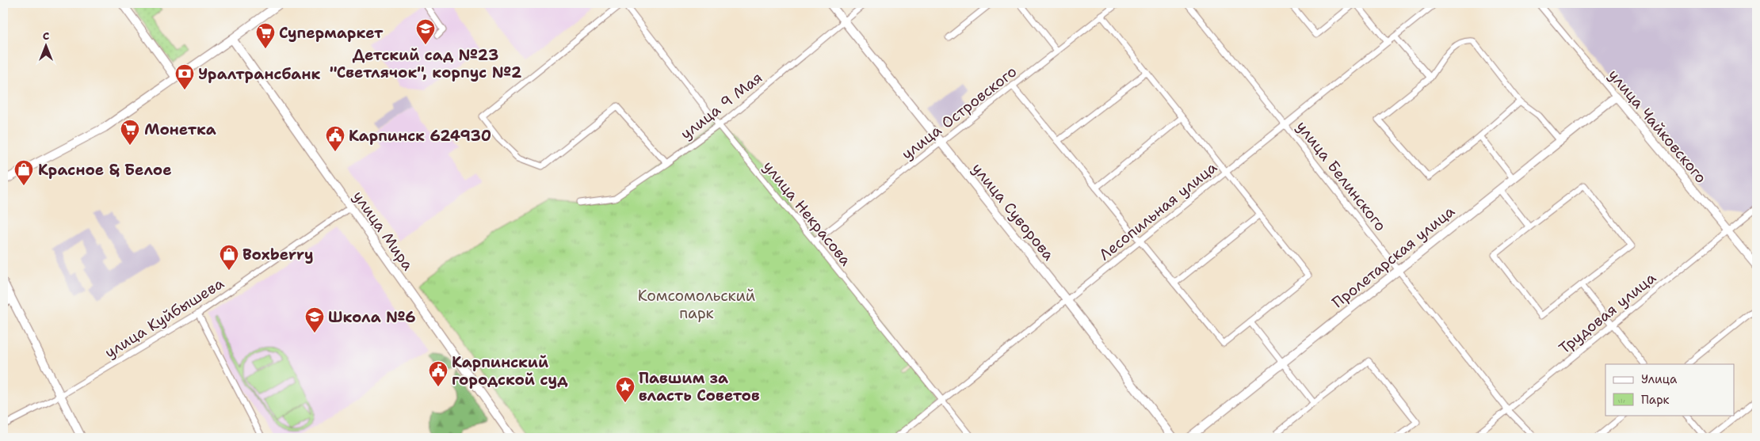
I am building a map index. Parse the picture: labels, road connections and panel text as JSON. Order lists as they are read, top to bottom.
{
  "streets": {
    "main road": [
      "улица Чайковского",
      "улица Суворова",
      "улица Мира",
      "Пролетарская улица"
    ],
    "street": [
      "улица 9 Мая",
      "улица Островского",
      "улица Белинского",
      "Лесопильная улица",
      "улица Некрасова",
      "Трудовая улица",
      "улица Куйбышева"
    ]
  },
  "crossings": [
    ["улица 9 Мая", "улица Суворова"],
    ["улица 9 Мая", "улица Некрасова"],
    ["улица Островского", "улица Суворова"],
    ["улица Островского", "улица Некрасова"],
    ["улица Чайковского", "Пролетарская улица"],
    ["улица Чайковского", "Трудовая улица"],
    ["улица Белинского", "Лесопильная улица"],
    ["улица Белинского", "Пролетарская улица"],
    ["улица Белинского", "Трудовая улица"],
    ["Лесопильная улица", "улица Суворова"],
    ["Лесопильная улица", "улица Некрасова"],
    ["улица Мира", "улица Куйбышева"]
  ],
  "parks": ["Комсомольский парк"],
  "places": {
    "school or university": ["Детский сад №23 \"Светлячок\", корпус №2", "Школа №6"],
    "supermarket": ["Супермаркет", "Монетка"],
    "bank": ["Уралтрансбанк"],
    "public building": ["Карпинск 624930", "Карпинский городской суд"],
    "shop": ["Красное & Белое", "Boxberry"],
    "place": ["Павшим за власть Советов"]
  },
  "legend": ["Улица", "Парк"],
  "north": "top"
}
